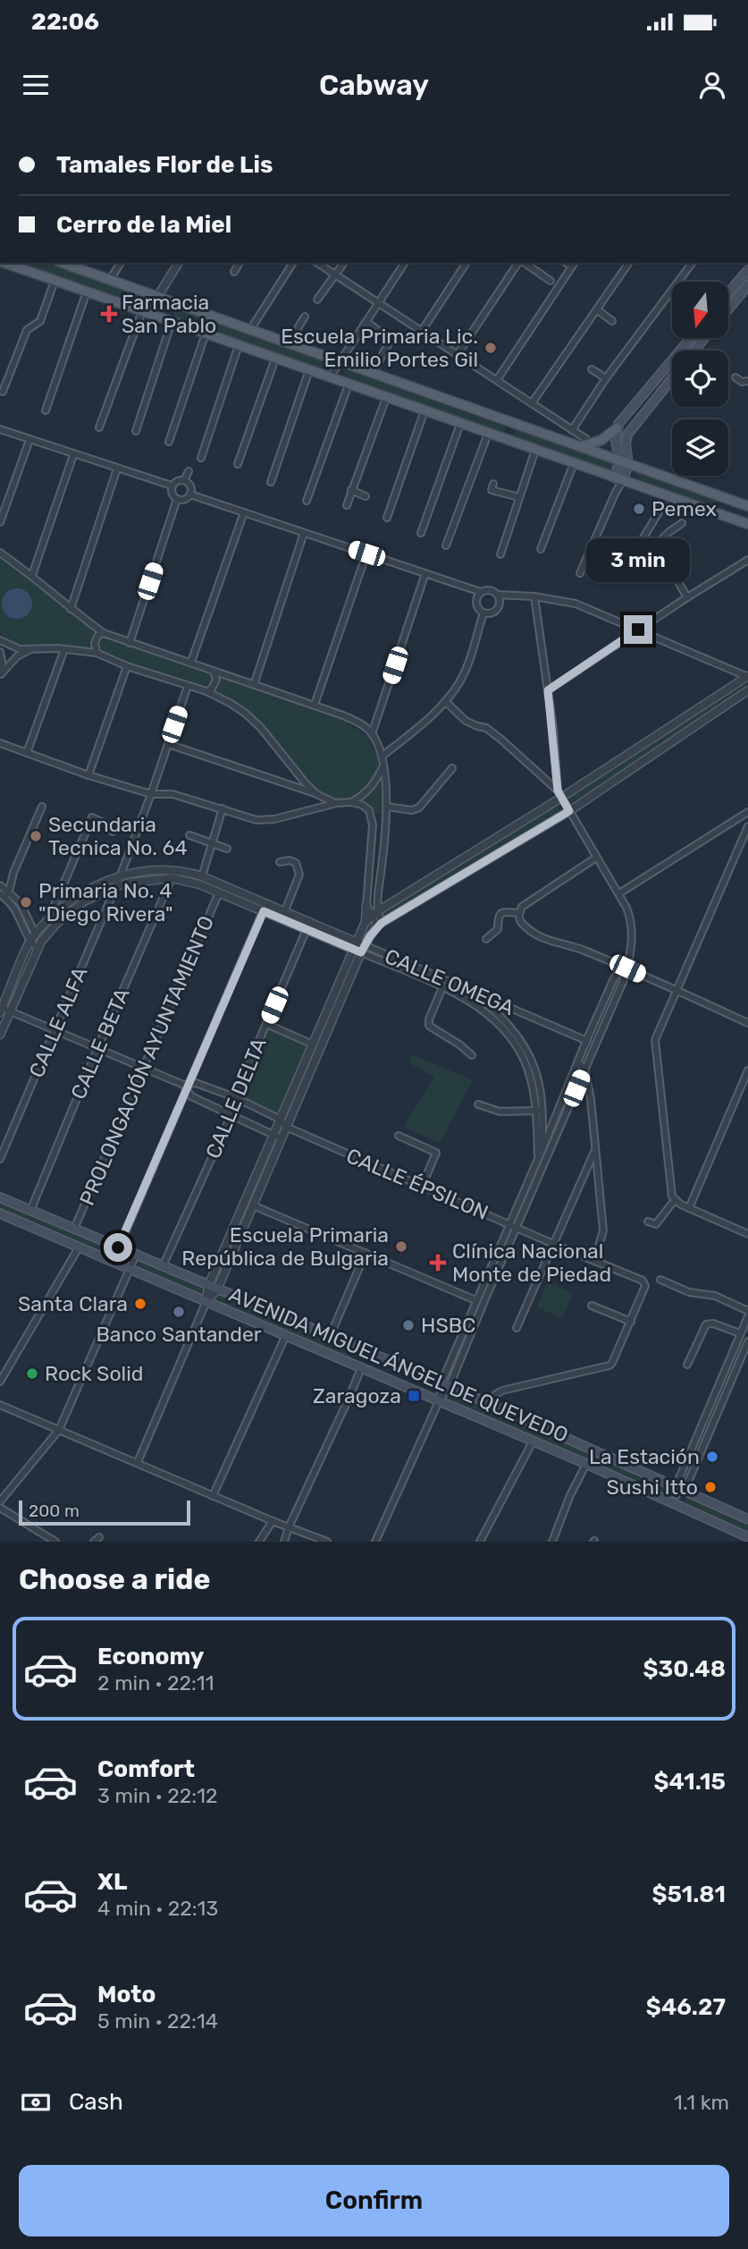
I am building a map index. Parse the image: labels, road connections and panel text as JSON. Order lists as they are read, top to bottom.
{
  "streets": {
    "main road": ["AVENIDA MIGUEL ÁNGEL DE QUEVEDO"],
    "street": [
      "CALLE OMEGA",
      "CALLE ALFA",
      "CALLE BETA",
      "PROLONGACIÓN AYUNTAMIENTO",
      "CALLE DELTA",
      "CALLE ÉPSILON"
    ]
  },
  "crossings": [
    ["CALLE OMEGA", "CALLE ALFA"],
    ["CALLE OMEGA", "CALLE BETA"],
    ["CALLE OMEGA", "PROLONGACIÓN AYUNTAMIENTO"],
    ["CALLE OMEGA", "CALLE DELTA"],
    ["CALLE ALFA", "CALLE ÉPSILON"],
    ["CALLE BETA", "CALLE ÉPSILON"],
    ["CALLE BETA", "AVENIDA MIGUEL ÁNGEL DE QUEVEDO"],
    ["PROLONGACIÓN AYUNTAMIENTO", "CALLE ÉPSILON"],
    ["PROLONGACIÓN AYUNTAMIENTO", "AVENIDA MIGUEL ÁNGEL DE QUEVEDO"],
    ["CALLE DELTA", "CALLE ÉPSILON"],
    ["CALLE DELTA", "AVENIDA MIGUEL ÁNGEL DE QUEVEDO"]
  ],
  "places": {
    "health": ["Farmacia San Pablo", "Clínica Nacional Monte de Piedad"],
    "other": [
      "Escuela Primaria Lic. Emilio Portes Gil",
      "Pemex",
      "Secundaria Tecnica No. 64",
      "Primaria No. 4 \"Diego Rivera\"",
      "Escuela Primaria República de Bulgaria",
      "Santa Clara",
      "Banco Santander",
      "HSBC",
      "Rock Solid",
      "La Estación",
      "Sushi Itto"
    ],
    "transit": ["Zaragoza"]
  },
  "scale_bar": "200 m",
  "north": "bottom",
  "page": {
    "status": "22:06",
    "header": "Cabway",
    "banner": ["Tamales Flor de Lis", "Cerro de la Miel"],
    "bubble": "3 min",
    "scale": "200 m",
    "heading": "Choose a ride",
    "list": [
      {
        "name": "Economy",
        "note": "2 min · 22:11",
        "value": "$30.48"
      },
      {
        "name": "Comfort",
        "note": "3 min · 22:12",
        "value": "$41.15"
      },
      {
        "name": "XL",
        "note": "4 min · 22:13",
        "value": "$51.81"
      },
      {
        "name": "Moto",
        "note": "5 min · 22:14",
        "value": "$46.27"
      }
    ],
    "pay": ["Cash", "1.1 km"],
    "buttons": "Confirm"
  }
}
